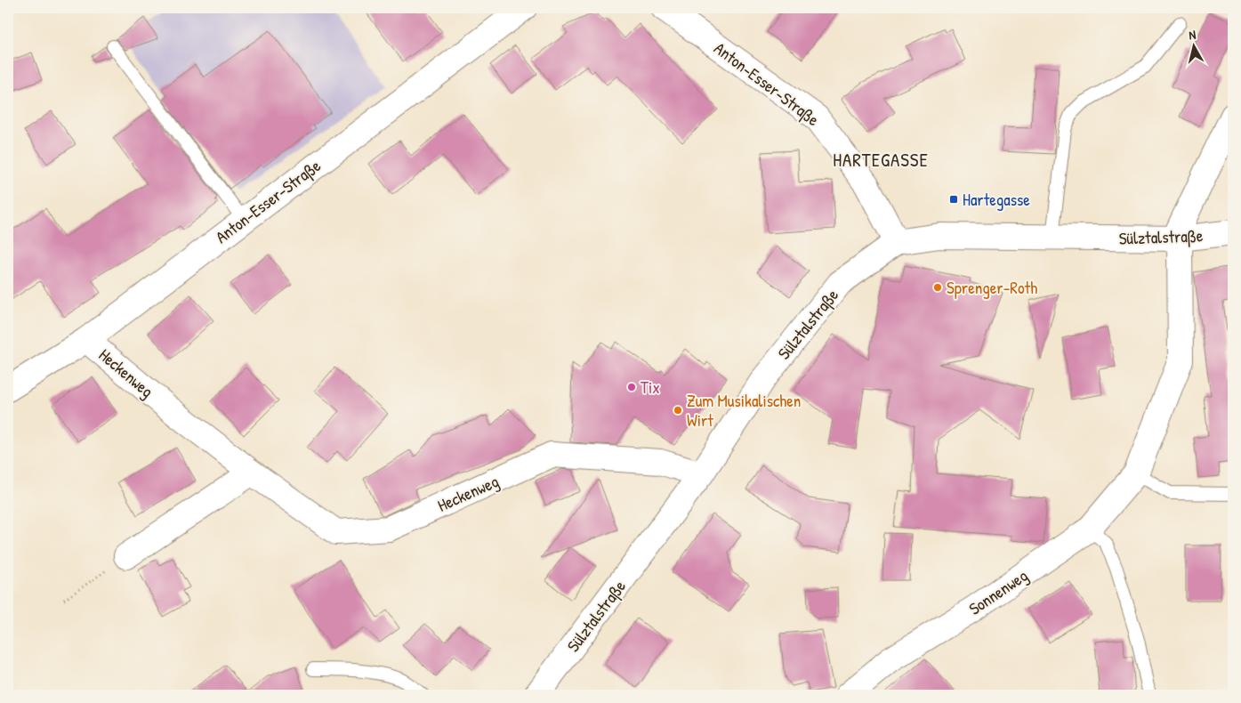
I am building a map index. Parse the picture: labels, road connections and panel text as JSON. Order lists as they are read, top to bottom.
{
  "streets": {
    "street": [
      "Anton-Esser-Straße",
      "Sülztalstraße",
      "Heckenweg",
      "Sonnenweg"
    ]
  },
  "crossings": [
    ["Anton-Esser-Straße", "Sülztalstraße"],
    ["Anton-Esser-Straße", "Heckenweg"],
    ["Sülztalstraße", "Heckenweg"],
    ["Sülztalstraße", "Sonnenweg"]
  ],
  "districts": ["HARTEGASSE"],
  "places": {
    "transit": ["Hartegasse"],
    "other": ["Sprenger-Roth", "Tix", "Zum Musikalischen Wirt"]
  },
  "north": "top"
}
